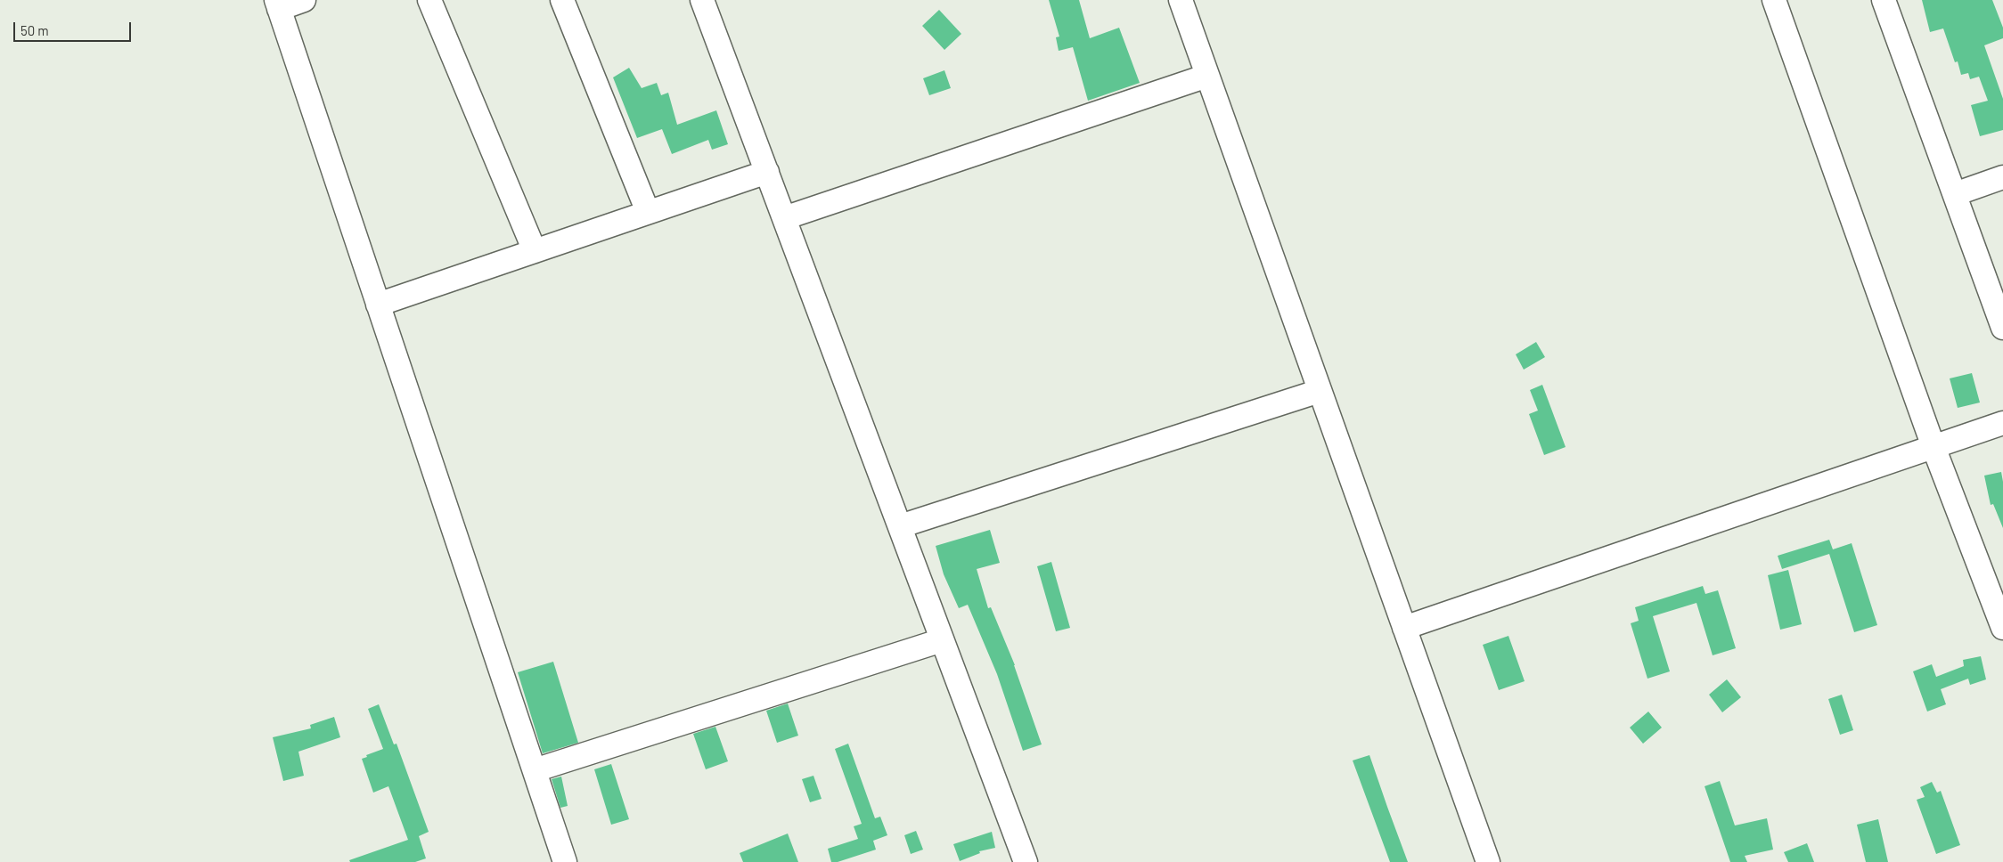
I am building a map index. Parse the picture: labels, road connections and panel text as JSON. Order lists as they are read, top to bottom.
{
  "scale_bar": "50 m"
}
